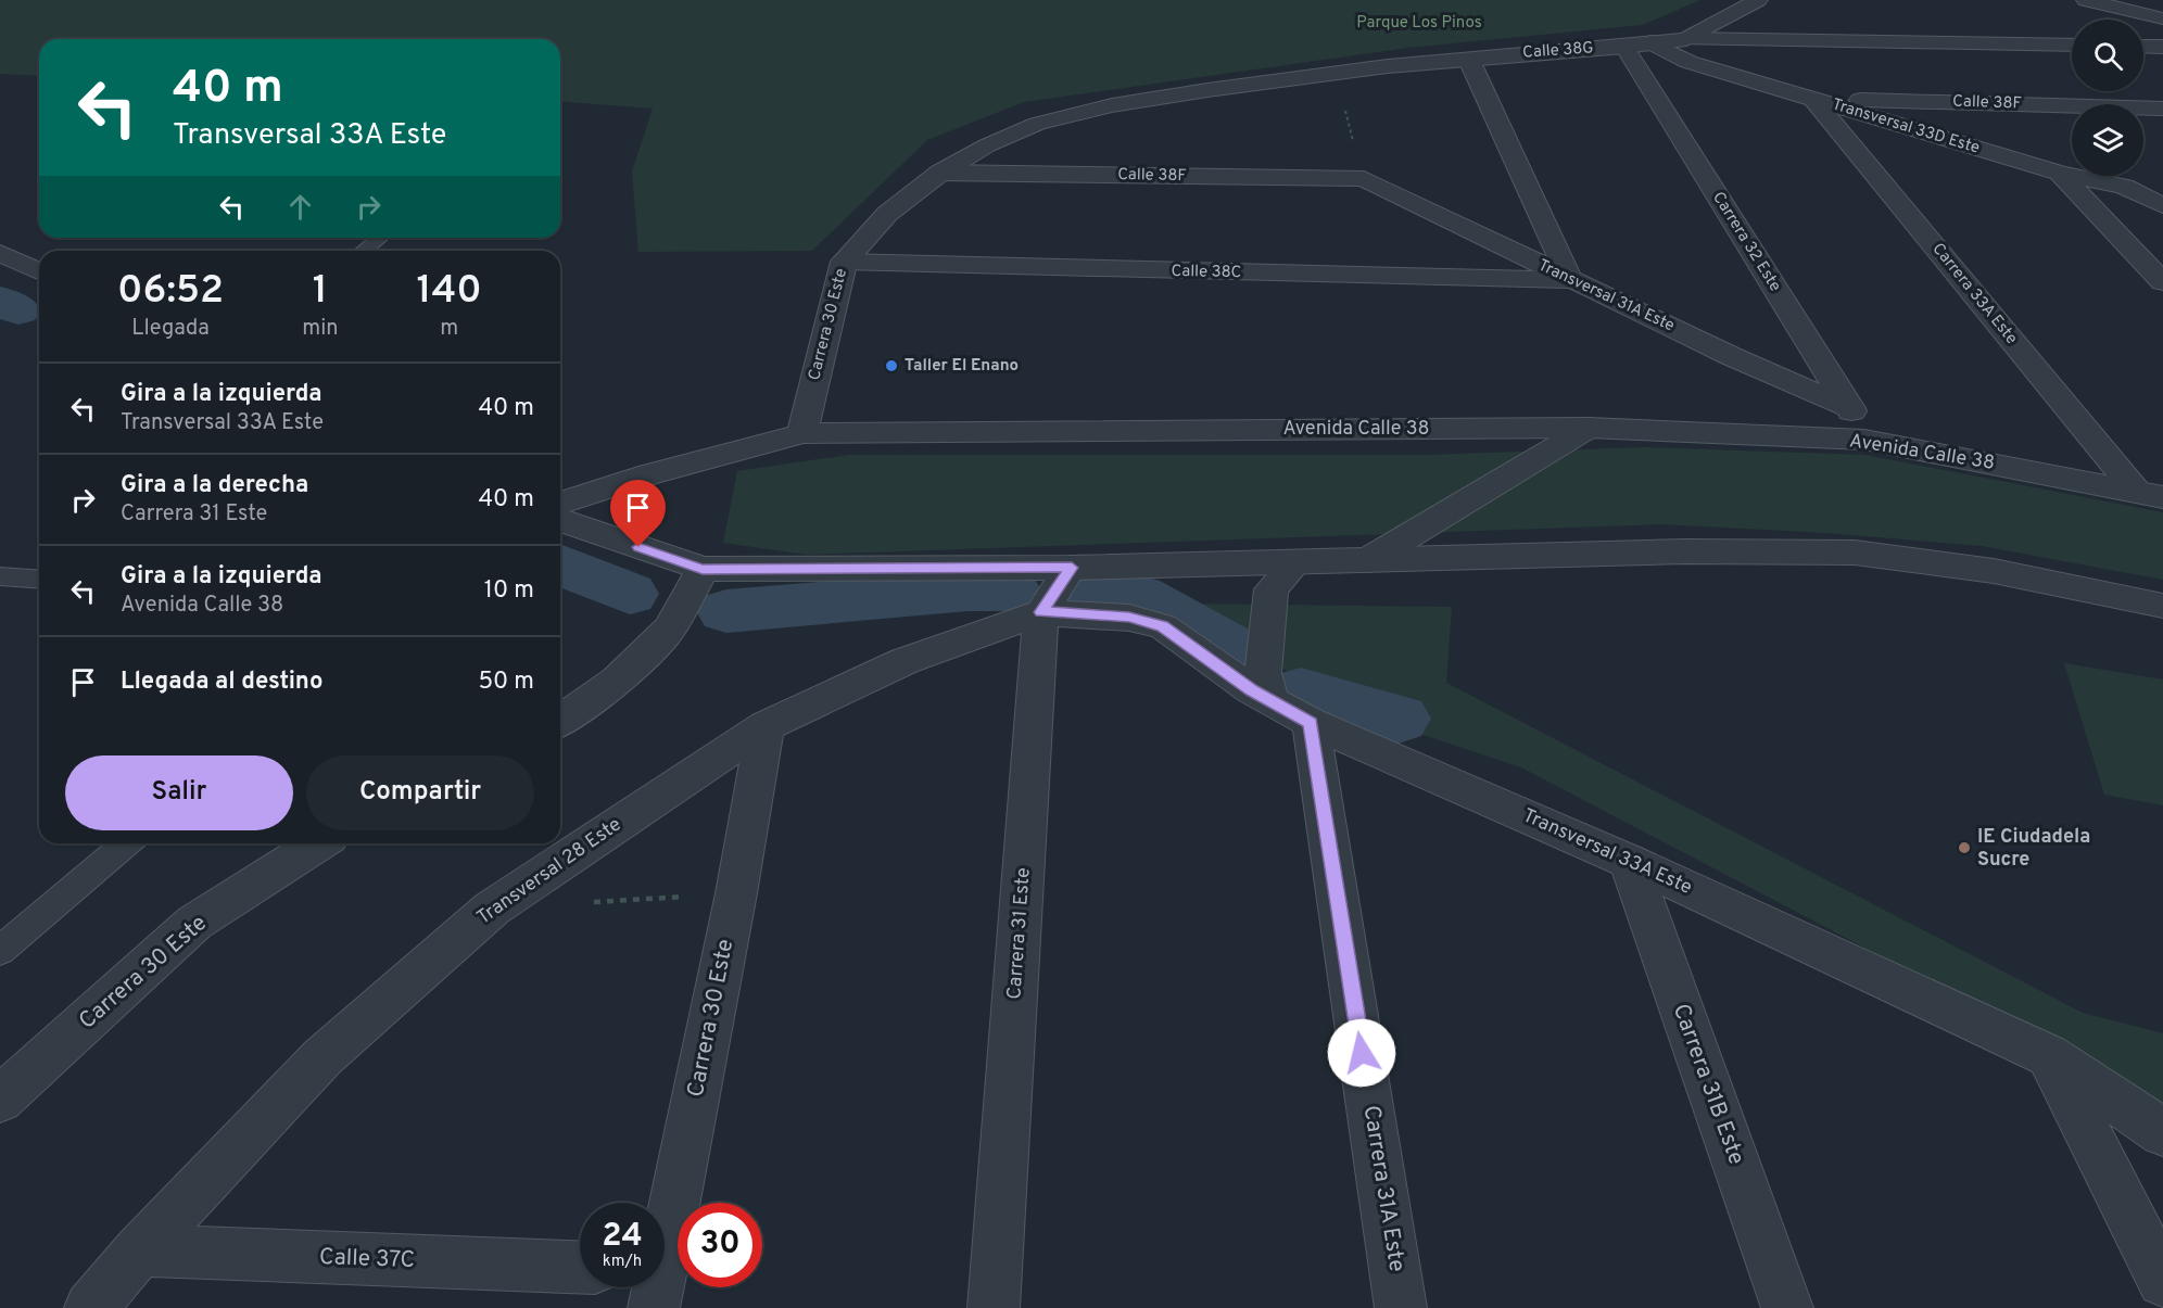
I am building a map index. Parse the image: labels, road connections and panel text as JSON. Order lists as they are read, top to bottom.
{
  "streets": {
    "street": [
      "Calle 38G",
      "Calle 38F",
      "Transversal 33D Este",
      "Carrera 32 Este",
      "Calle 38C",
      "Carrera 33A Este",
      "Transversal 31A Este",
      "Carrera 30 Este",
      "Avenida Calle 38",
      "Transversal 33A Este",
      "Transversal 28 Este",
      "Carrera 31 Este",
      "Carrera 31B Este",
      "Carrera 31A Este",
      "Calle 37C"
    ]
  },
  "crossings": [
    ["Calle 38G", "Transversal 33D Este"],
    ["Calle 38G", "Carrera 32 Este"],
    ["Calle 38G", "Carrera 30 Este"],
    ["Calle 38F", "Transversal 33D Este"],
    ["Calle 38F", "Carrera 33A Este"],
    ["Calle 38F", "Transversal 31A Este"],
    ["Calle 38F", "Carrera 30 Este"],
    ["Transversal 33D Este", "Carrera 33A Este"],
    ["Carrera 32 Este", "Transversal 31A Este"],
    ["Carrera 32 Este", "Avenida Calle 38"],
    ["Calle 38C", "Transversal 31A Este"],
    ["Calle 38C", "Carrera 30 Este"],
    ["Carrera 33A Este", "Avenida Calle 38"],
    ["Carrera 30 Este", "Avenida Calle 38"],
    ["Carrera 30 Este", "Transversal 28 Este"],
    ["Transversal 33A Este", "Transversal 28 Este"],
    ["Transversal 33A Este", "Carrera 31 Este"],
    ["Transversal 33A Este", "Carrera 31B Este"],
    ["Transversal 33A Este", "Carrera 31A Este"],
    ["Transversal 28 Este", "Carrera 31 Este"],
    ["Transversal 28 Este", "Calle 37C"]
  ],
  "parks": ["Parque Los Pinos"],
  "places": ["Taller El Enano", "IE Ciudadela Sucre"],
  "page": {
    "turn": ["40 m", "Transversal 33A Este"],
    "eta": [
      "06:52",
      "Llegada",
      "1",
      "min",
      "140",
      "m"
    ],
    "list": [
      {
        "name": "Gira a la izquierda",
        "note": "Transversal 33A Este",
        "value": "40 m"
      },
      {
        "name": "Gira a la derecha",
        "note": "Carrera 31 Este",
        "value": "40 m"
      },
      {
        "name": "Gira a la izquierda",
        "note": "Avenida Calle 38",
        "value": "10 m"
      },
      {
        "name": "Llegada al destino",
        "value": "50 m"
      }
    ],
    "buttons": ["Salir", "Compartir"],
    "speed": "24 km/h",
    "limit": "30"
  }
}
